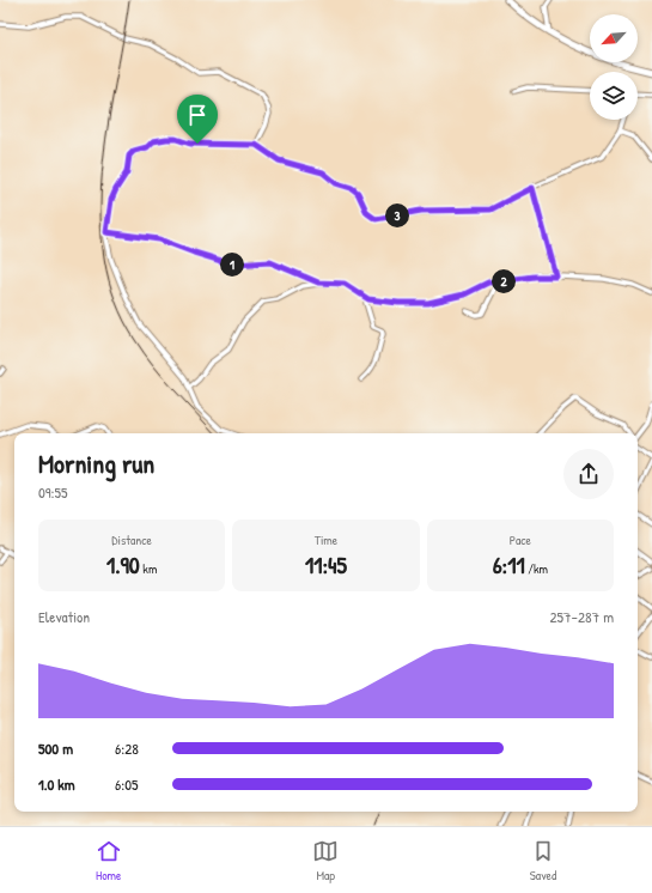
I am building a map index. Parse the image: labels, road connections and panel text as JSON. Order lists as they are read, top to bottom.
{
  "north": "bottom left",
  "page": {
    "pins": ["3", "1", "2"],
    "heading": ["Morning run", "09:55"],
    "stats": [
      ["Distance", "1.90 km"],
      ["Time", "11:45"],
      ["Pace", "6:11 /km"]
    ],
    "chart": ["Elevation", "257–287 m"],
    "list": [
      {
        "name": "500 m",
        "note": "6:28"
      },
      {
        "name": "1.0 km",
        "note": "6:05"
      }
    ],
    "tabs": ["Home", "Map", "Saved"]
  }
}
